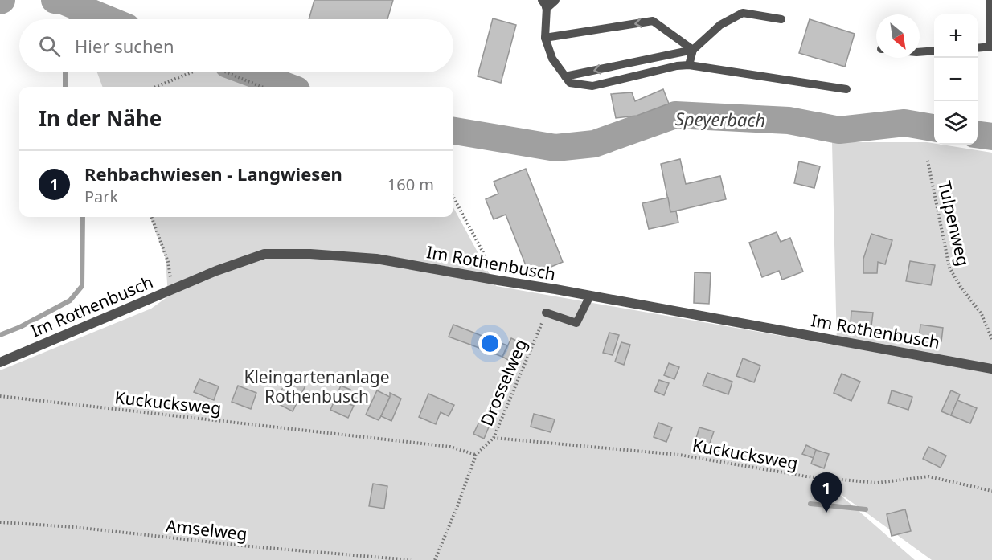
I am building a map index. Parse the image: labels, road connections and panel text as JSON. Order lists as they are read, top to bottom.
{
  "streets": {
    "street": ["Im Rothenbusch"],
    "path": [
      "Tulpenweg",
      "Drosselweg",
      "Kuckucksweg",
      "Amselweg"
    ]
  },
  "crossings": [
    ["Drosselweg", "Kuckucksweg"]
  ],
  "water": ["Speyerbach"],
  "parks": ["Kleingartenanlage Rothenbusch"],
  "north": "bottom right",
  "page": {
    "map_buttons": ["+", "−"],
    "search": "Hier suchen",
    "heading": "In der Nähe",
    "list": [
      {
        "mark": "1",
        "name": "Rehbachwiesen - Langwiesen",
        "note": "Park",
        "value": "160 m"
      }
    ],
    "pins": "1"
  }
}
